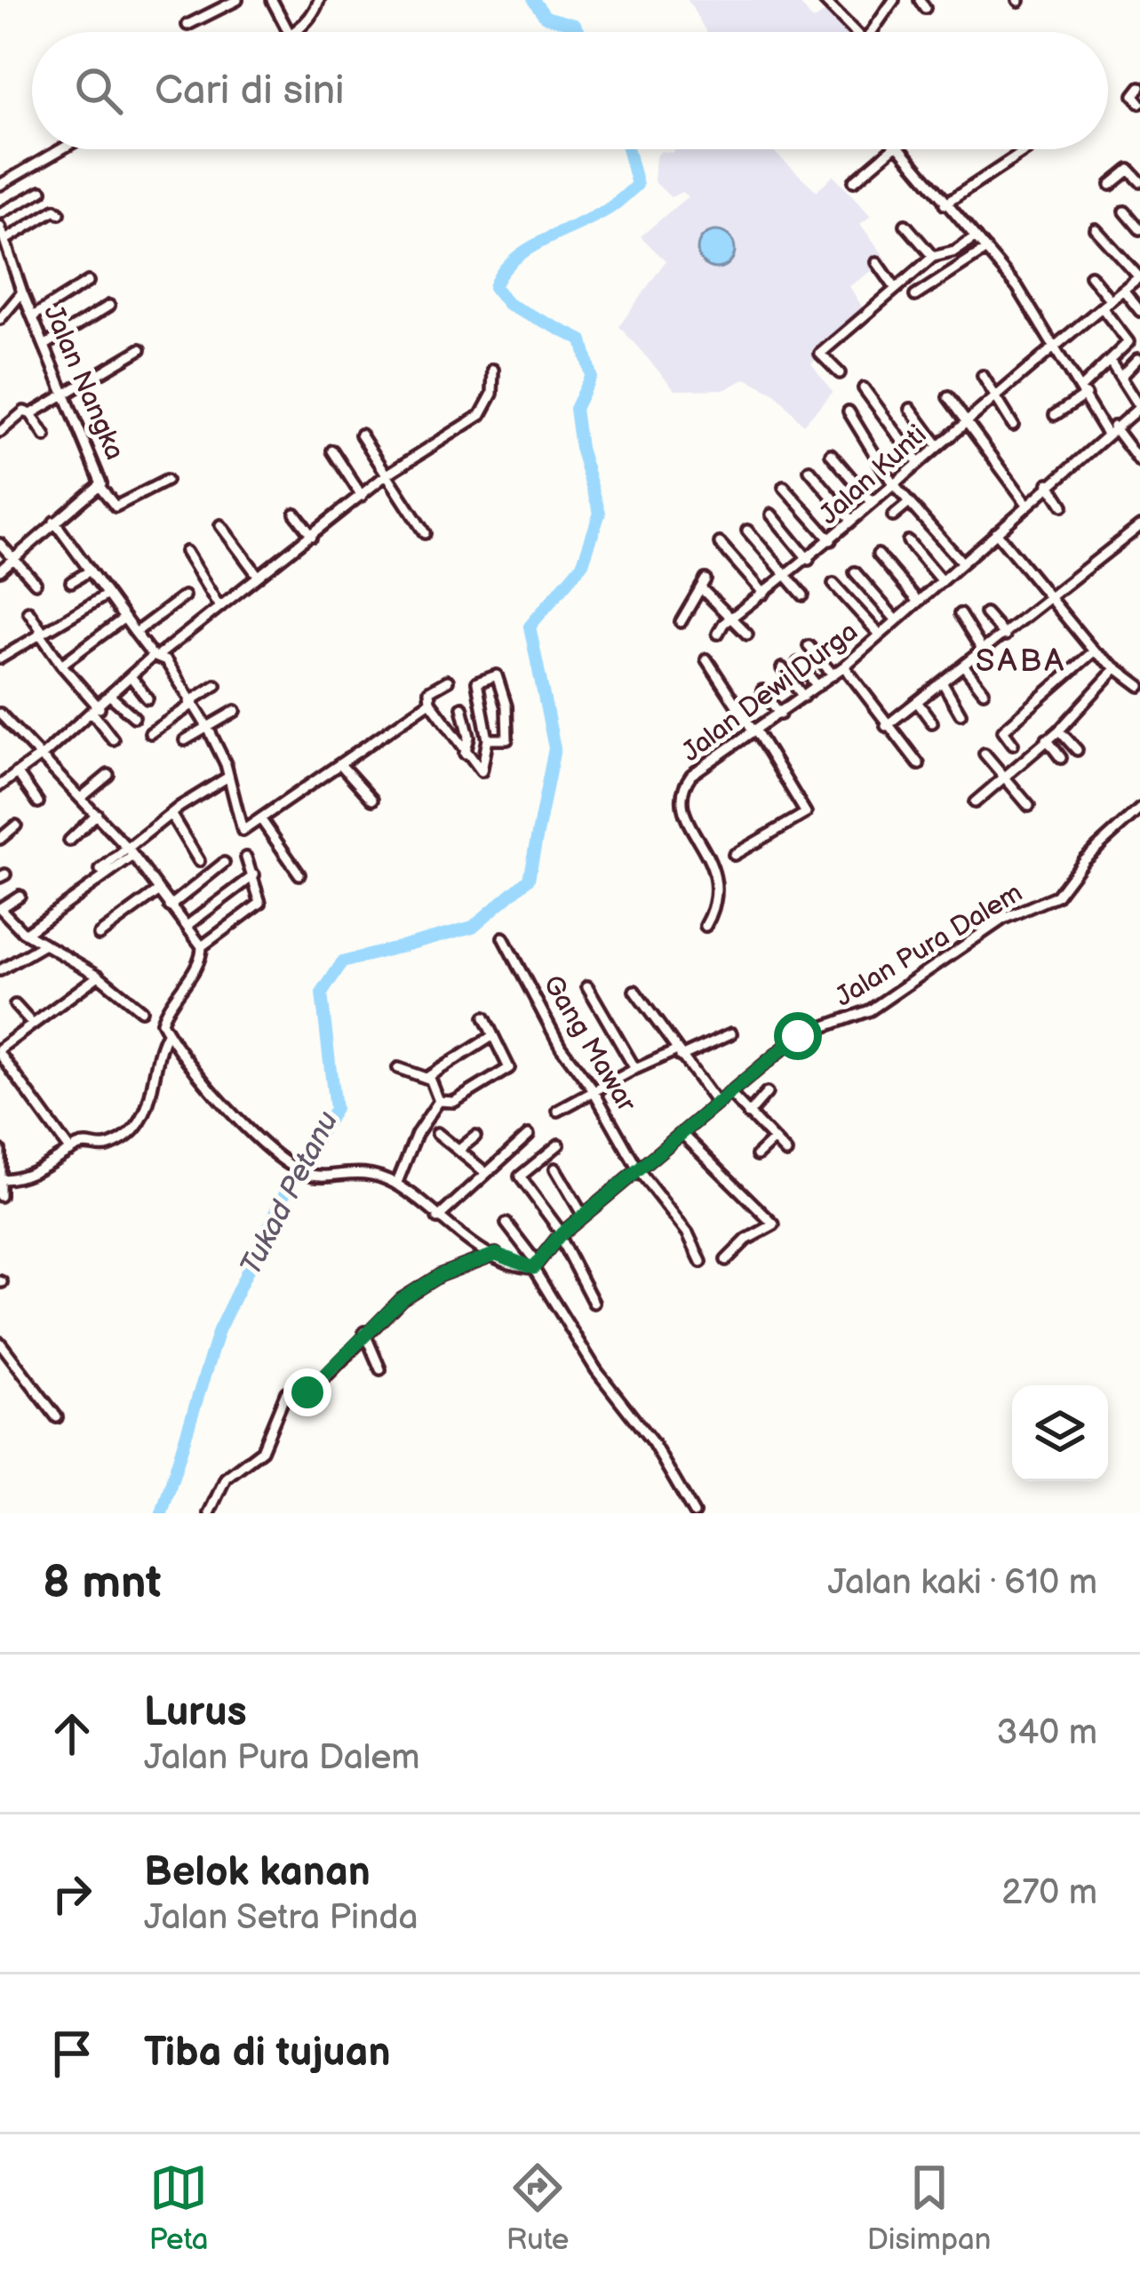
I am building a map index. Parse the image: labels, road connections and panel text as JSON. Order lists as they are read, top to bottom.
{
  "streets": {
    "street": [
      "Jalan Nangka",
      "Jalan Kunti",
      "Jalan Dewi Durga",
      "Jalan Pura Dalem",
      "Gang Mawar"
    ]
  },
  "crossings": [
    ["Jalan Pura Dalem", "Gang Mawar"]
  ],
  "districts": ["SABA"],
  "water": ["Tukad Petanu"],
  "page": {
    "search": "Cari di sini",
    "heading": ["8 mnt", "Jalan kaki · 610 m"],
    "list": [
      ["Lurus", "Jalan Pura Dalem", "340 m"],
      ["Belok kanan", "Jalan Setra Pinda", "270 m"],
      "Tiba di tujuan"
    ],
    "nav": ["Peta", "Rute", "Disimpan"]
  }
}
